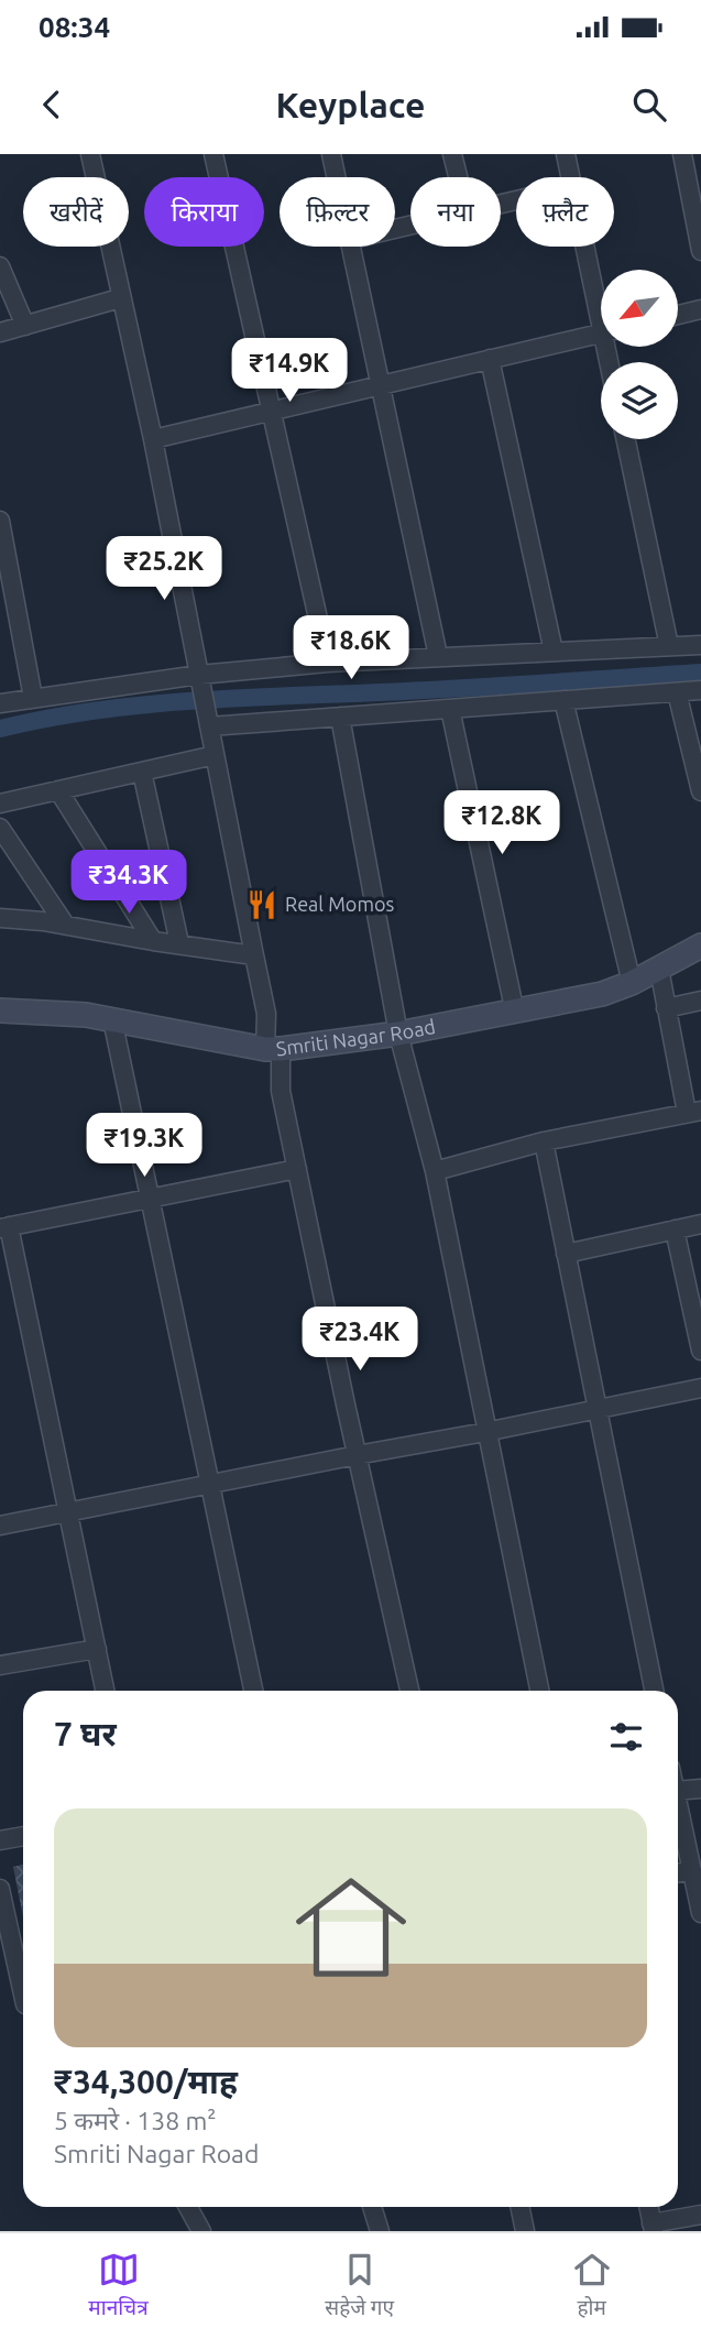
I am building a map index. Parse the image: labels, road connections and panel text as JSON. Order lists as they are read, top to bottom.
{
  "streets": {
    "main road": ["Smriti Nagar Road"]
  },
  "places": {
    "restaurant": ["Real Momos"]
  },
  "north": "bottom left",
  "page": {
    "status": "08:34",
    "header": "Keyplace",
    "chip": [
      "खरीदें",
      "किराया",
      "फ़िल्टर",
      "नया",
      "फ़्लैट"
    ],
    "price": [
      "₹14.9K",
      "₹25.2K",
      "₹18.6K",
      "₹12.8K",
      "₹34.3K",
      "₹19.3K",
      "₹23.4K"
    ],
    "heading": "7 घर",
    "list": [
      {
        "name": "₹34,300/माह",
        "note": "5 कमरे · 138 m² · Smriti Nagar Road"
      }
    ],
    "tabs": ["मानचित्र", "सहेजे गए", "होम"]
  }
}
